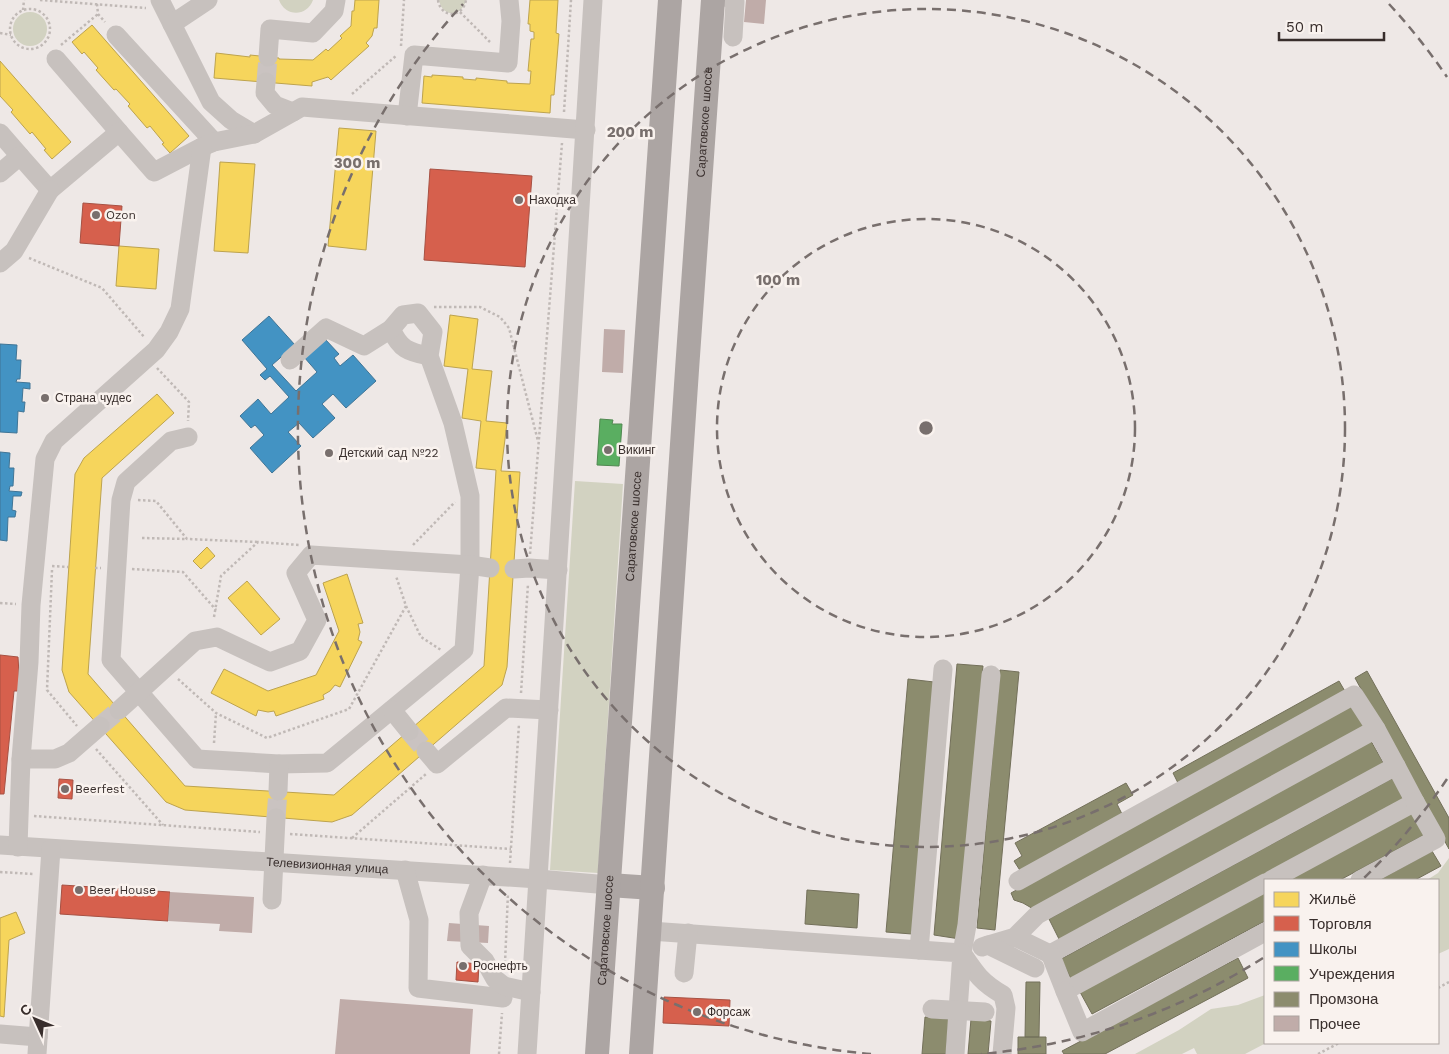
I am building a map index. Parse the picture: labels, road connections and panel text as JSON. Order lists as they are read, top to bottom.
{
  "streets": {
    "main road": ["Саратовское шоссе", "Телевизионная улица"]
  },
  "crossings": [
    ["Саратовское шоссе", "Телевизионная улица"]
  ],
  "places": [
    "Находка",
    "Ozon",
    "Страна чудес",
    "Викинг",
    "Детский сад №22",
    "Beerfest",
    "Beer House",
    "Роснефть",
    "Форсаж"
  ],
  "legend": [
    "Жильё",
    "Торговля",
    "Школы",
    "Учреждения",
    "Промзона",
    "Прочее"
  ],
  "scale_bar": "50 m",
  "north": "top left",
  "rings": ["200 m", "300 m", "100 m"]
}
